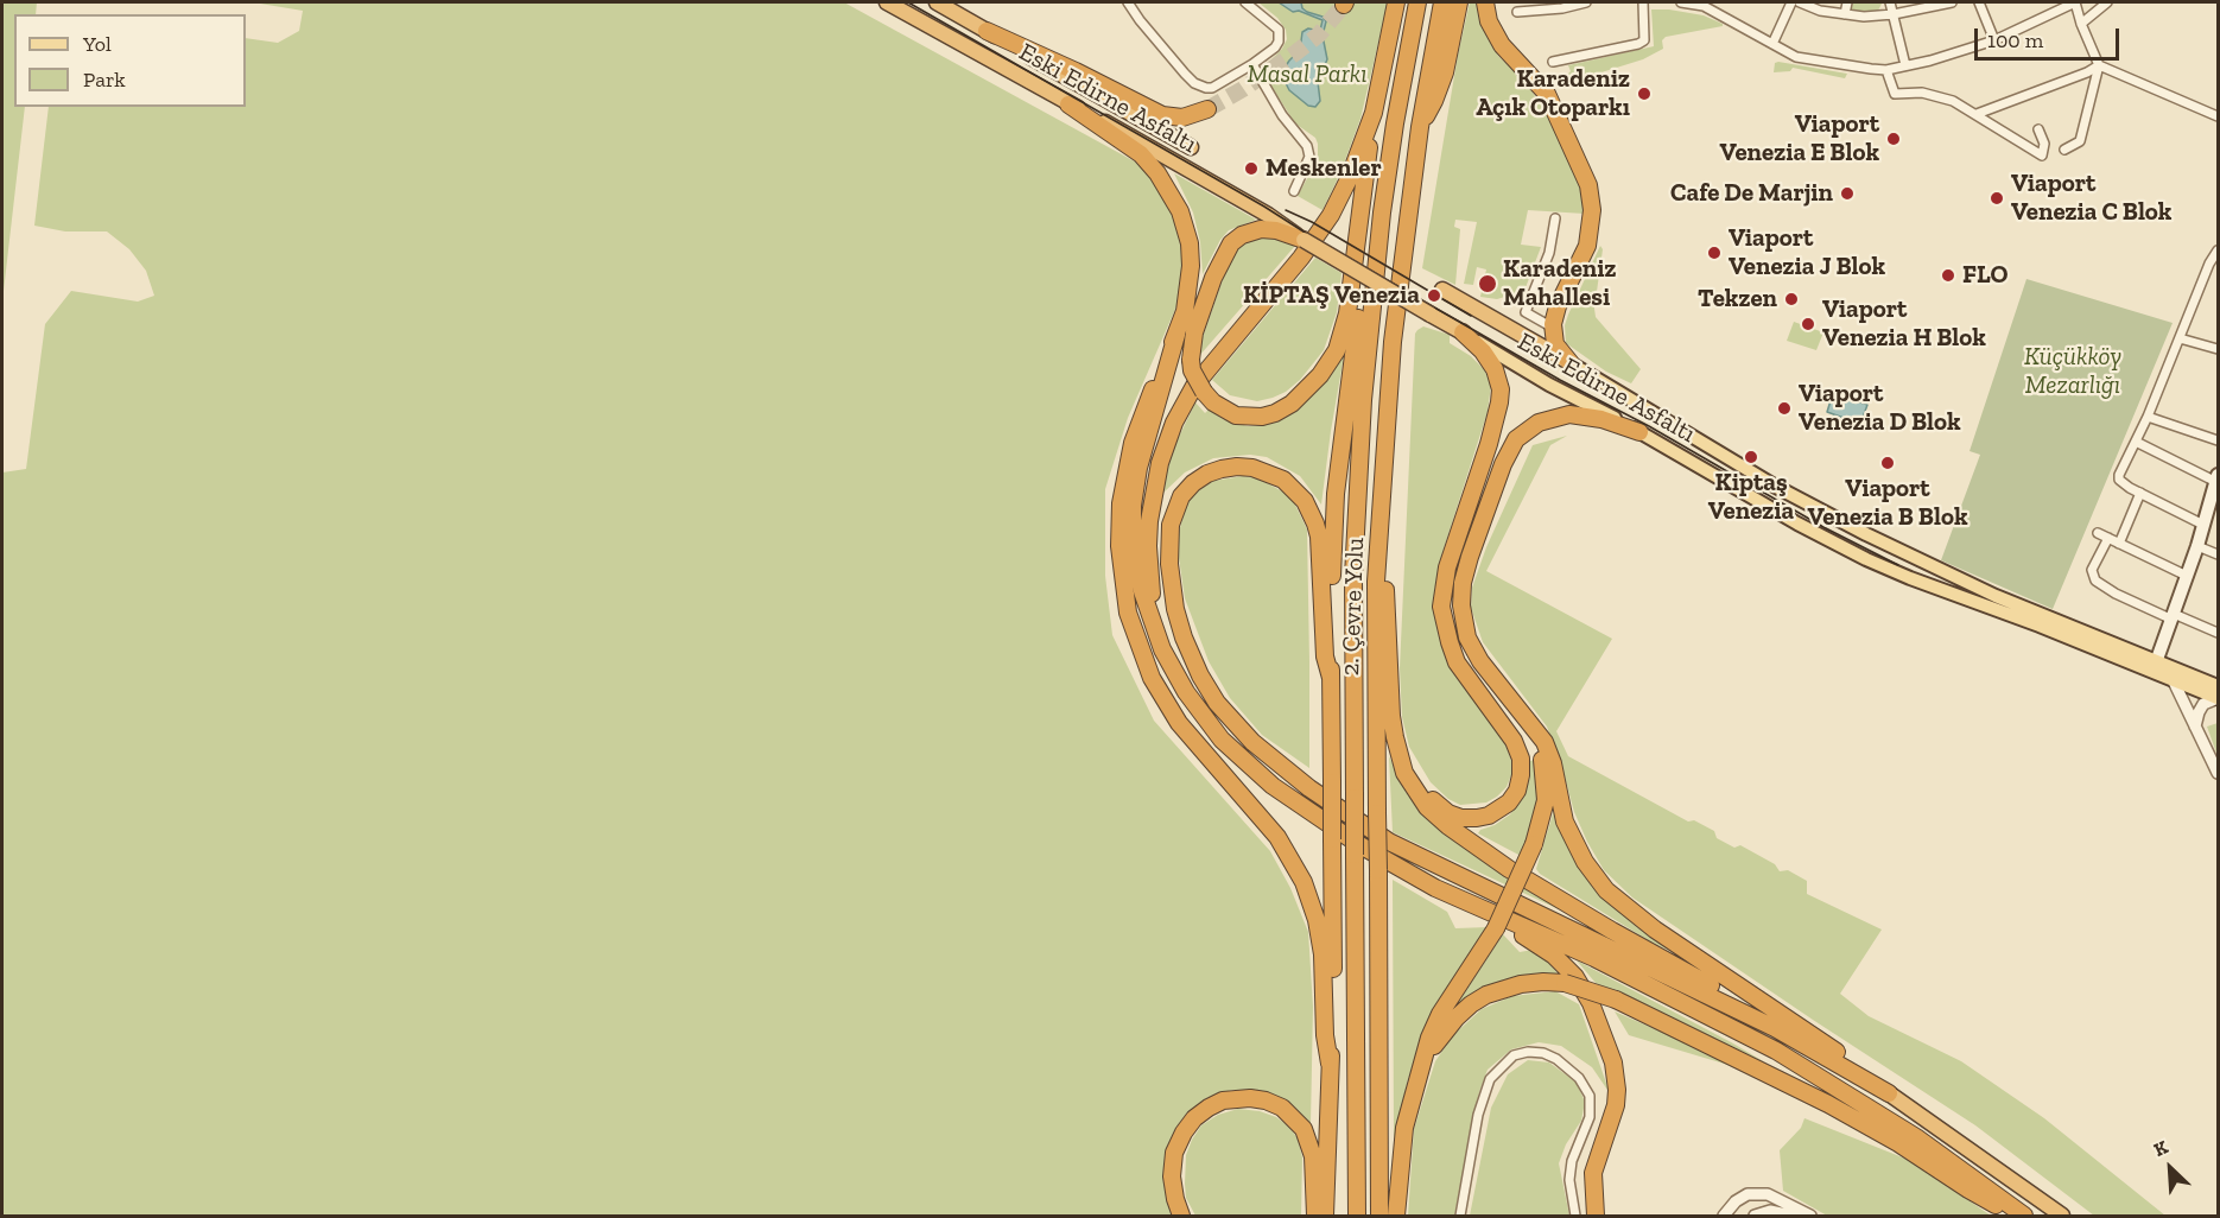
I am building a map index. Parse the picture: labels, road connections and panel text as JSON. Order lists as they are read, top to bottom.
{
  "streets": {
    "highway": ["Eski Edirne Asfaltı", "2. Çevre Yolu"]
  },
  "parks": ["Masal Parkı", "Küçükköy Mezarlığı"],
  "places": [
    "Karadeniz Açık Otoparkı",
    "Viaport Venezia E Blok",
    "Meskenler",
    "Cafe De Marjin",
    "Viaport Venezia C Blok",
    "Viaport Venezia J Blok",
    "FLO",
    "Karadeniz Mahallesi",
    "KİPTAŞ Venezia",
    "Tekzen",
    "Viaport Venezia H Blok",
    "Viaport Venezia D Blok",
    "Kiptaş Venezia",
    "Viaport Venezia B Blok"
  ],
  "legend": ["Yol", "Park"],
  "scale_bar": "100 m",
  "north": "top left"
}
